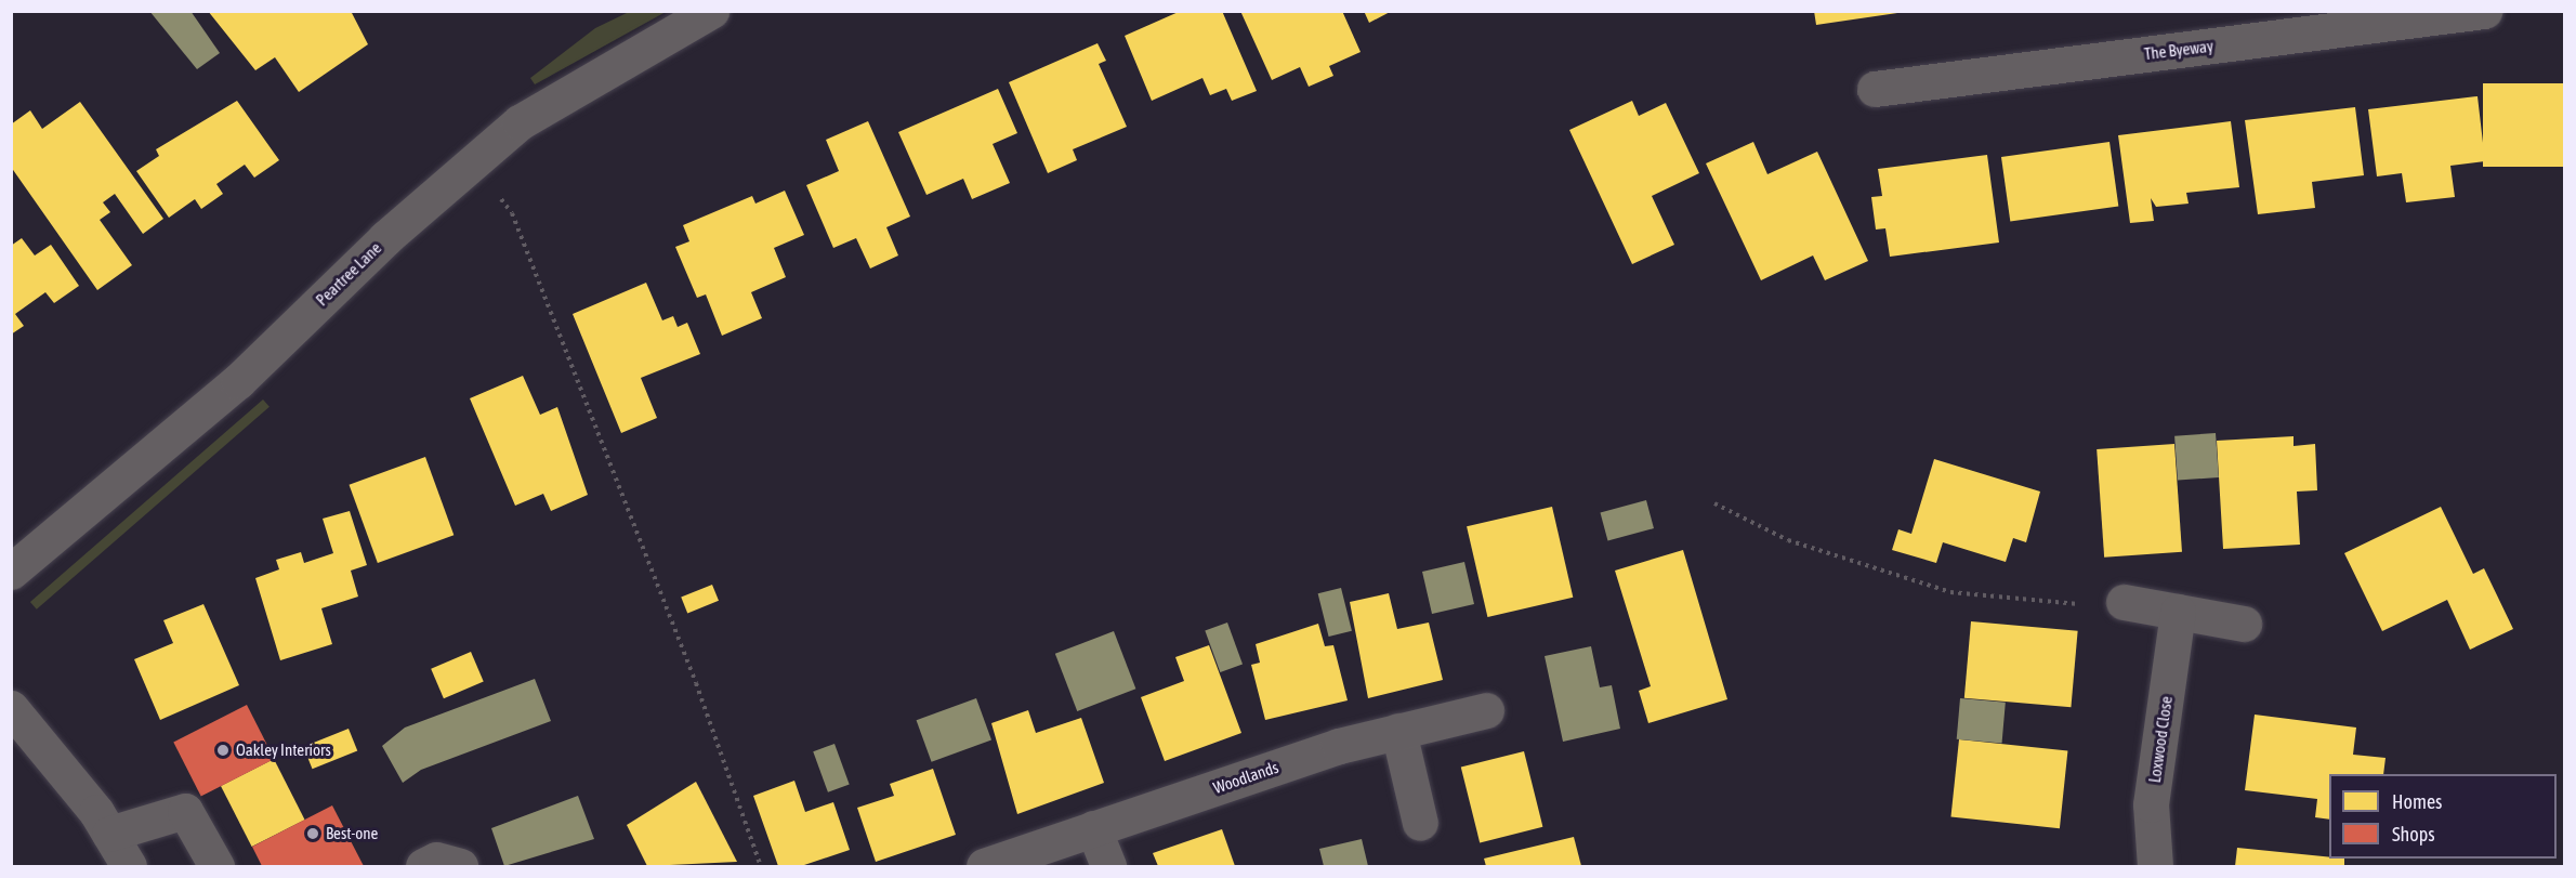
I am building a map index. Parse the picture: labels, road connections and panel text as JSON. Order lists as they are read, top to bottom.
{
  "streets": {
    "street": [
      "The Byeway",
      "Peartree Lane",
      "Loxwood Close",
      "Woodlands"
    ]
  },
  "places": ["Oakley Interiors", "Best-one"],
  "legend": ["Homes", "Shops"]
}
